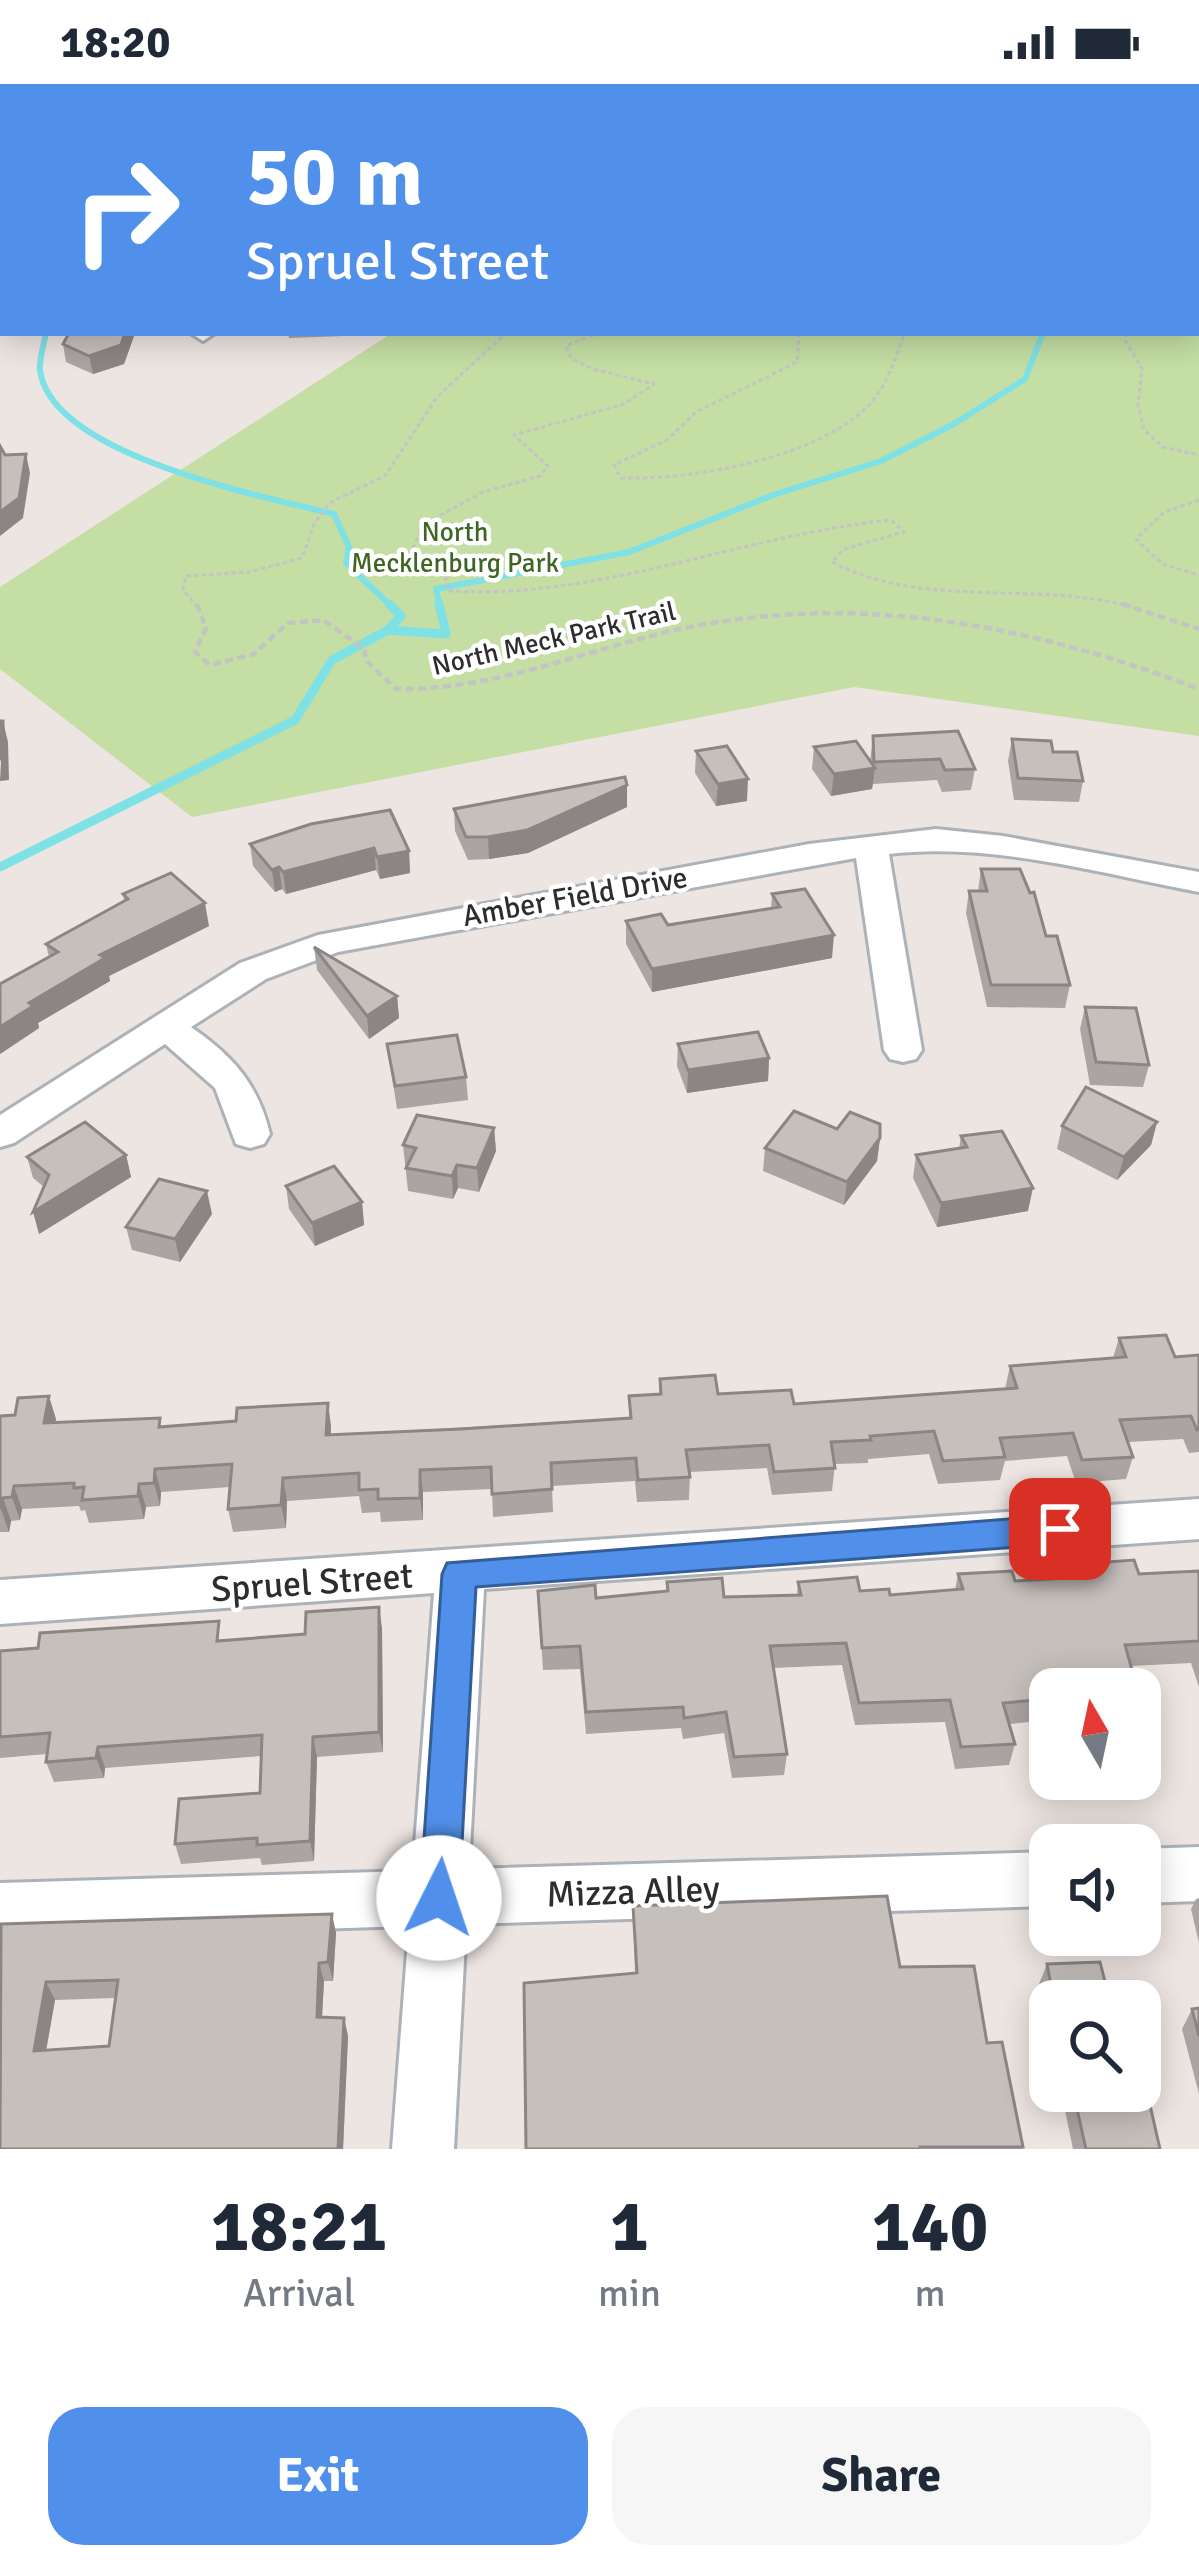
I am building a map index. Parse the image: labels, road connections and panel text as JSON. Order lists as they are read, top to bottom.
{
  "streets": {
    "street": ["Amber Field Drive", "Spruel Street", "Mizza Alley"],
    "path": ["North Meck Park Trail"]
  },
  "parks": ["North Mecklenburg Park"],
  "north": "top",
  "page": {
    "status": "18:20",
    "turn": ["50 m", "Spruel Street"],
    "eta": [
      "18:21",
      "Arrival",
      "1",
      "min",
      "140",
      "m"
    ],
    "buttons": ["Exit", "Share"]
  }
}
